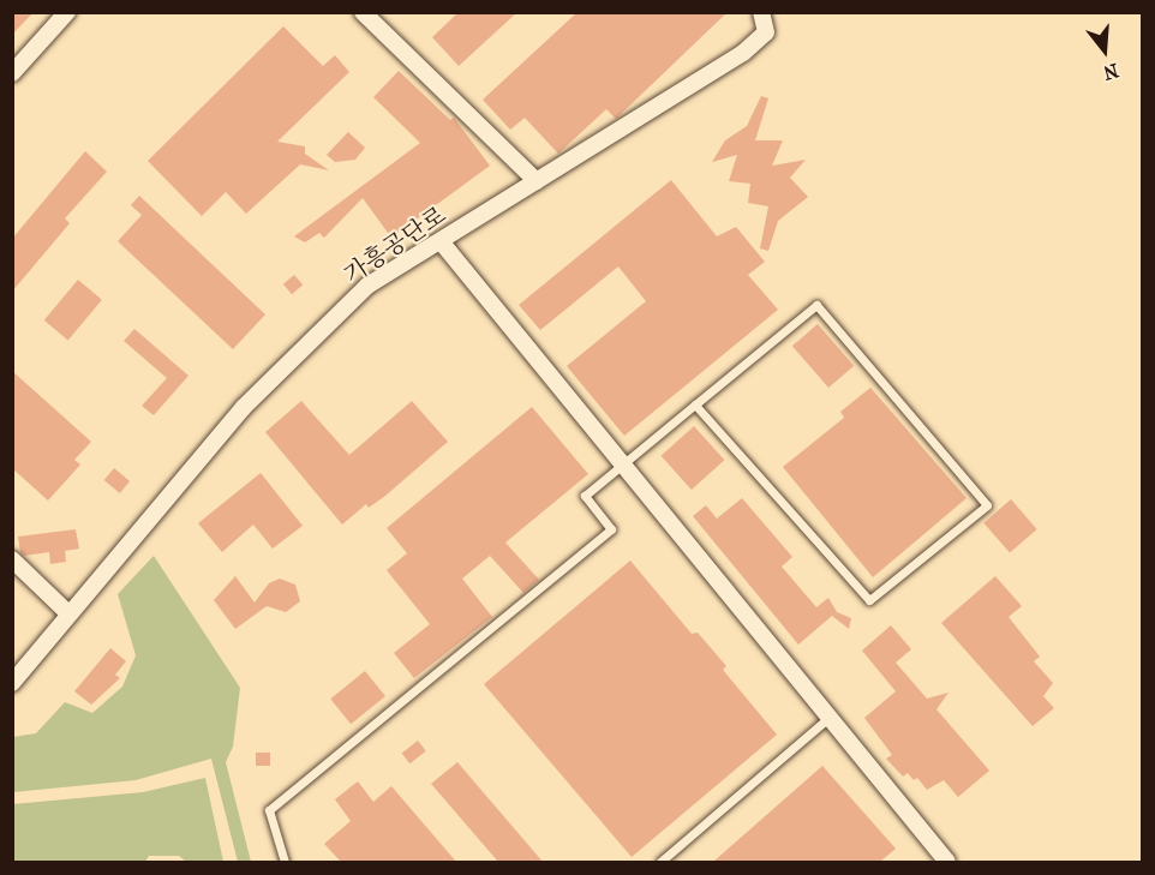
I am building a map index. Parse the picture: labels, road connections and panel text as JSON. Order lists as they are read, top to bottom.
{
  "streets": {
    "street": ["가흥공단로"]
  },
  "north": "bottom"
}
